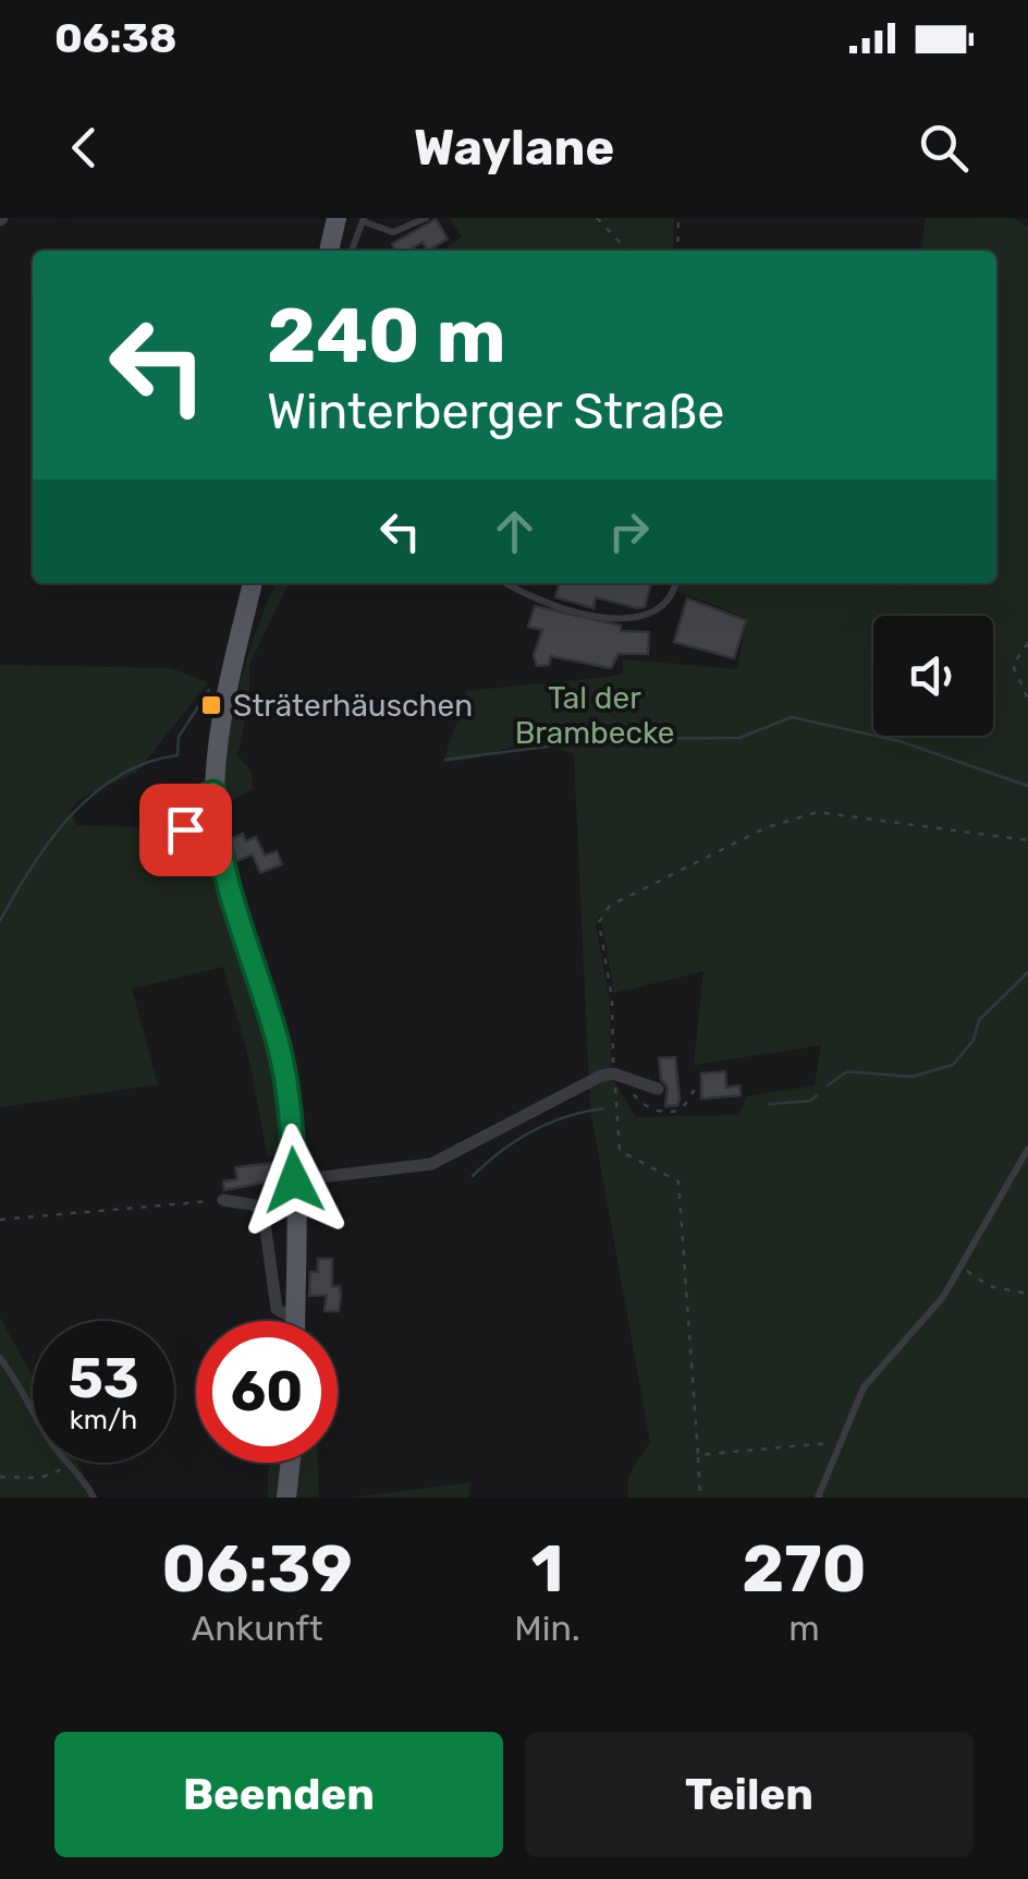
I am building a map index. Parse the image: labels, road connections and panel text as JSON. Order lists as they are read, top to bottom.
{
  "parks": ["Tal der Brambecke"],
  "places": {
    "transit": ["Sträterhäuschen"]
  },
  "page": {
    "status": "06:38",
    "header": "Waylane",
    "turn": ["240 m", "Winterberger Straße"],
    "speed": "53 km/h",
    "limit": "60",
    "eta": [
      "06:39",
      "Ankunft",
      "1",
      "Min.",
      "270",
      "m"
    ],
    "buttons": ["Beenden", "Teilen"]
  }
}
